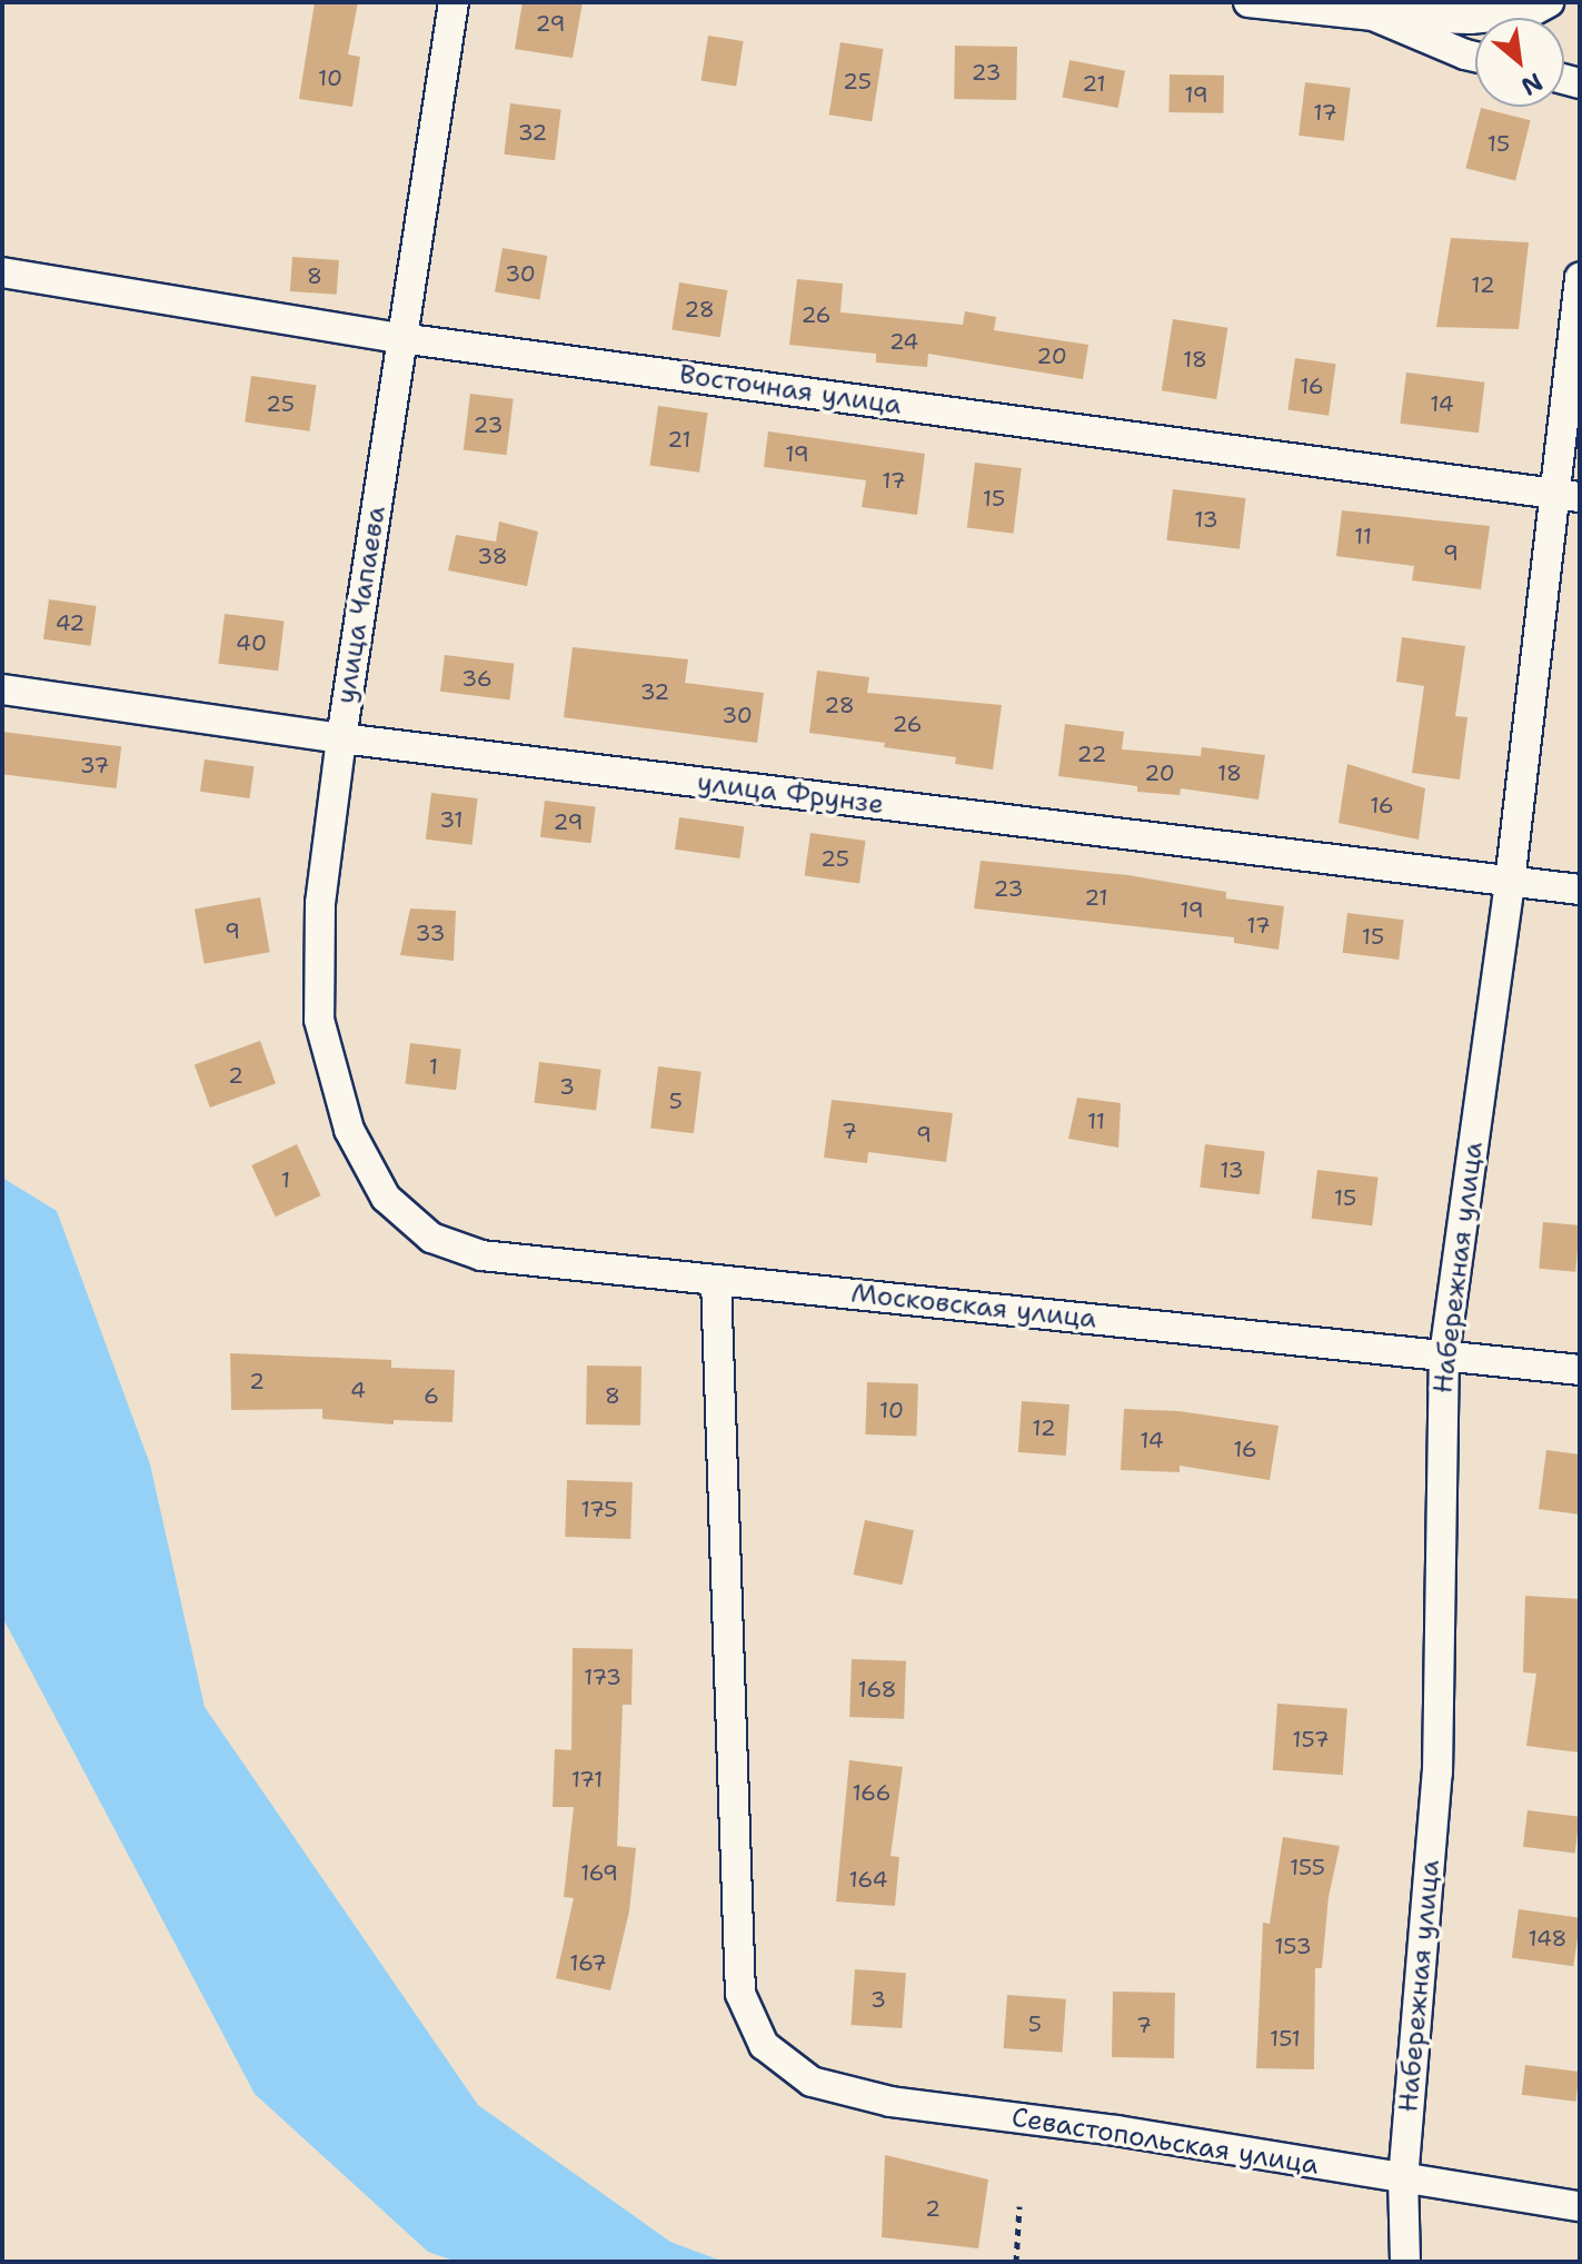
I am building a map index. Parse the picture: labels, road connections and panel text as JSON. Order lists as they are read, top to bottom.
{
  "streets": {
    "street": [
      "Восточная улица",
      "улица Чапаева",
      "улица Фрунзе",
      "Набережная улица",
      "Московская улица",
      "Севастопольская улица"
    ]
  },
  "crossings": [
    ["Восточная улица", "улица Чапаева"],
    ["Восточная улица", "Набережная улица"],
    ["улица Чапаева", "улица Фрунзе"],
    ["улица Чапаева", "Московская улица"],
    ["улица Фрунзе", "Набережная улица"],
    ["Набережная улица", "Московская улица"],
    ["Набережная улица", "Севастопольская улица"],
    ["Московская улица", "Севастопольская улица"]
  ],
  "house_numbers": [
    "29",
    "23",
    "10",
    "25",
    "21",
    "19",
    "17",
    "32",
    "15",
    "30",
    "8",
    "12",
    "28",
    "26",
    "24",
    "20",
    "18",
    "16",
    "25",
    "14",
    "23",
    "21",
    "19",
    "17",
    "15",
    "13",
    "11",
    "9",
    "38",
    "42",
    "40",
    "36",
    "32",
    "28",
    "30",
    "26",
    "22",
    "37",
    "20",
    "18",
    "16",
    "31",
    "29",
    "25",
    "23",
    "21",
    "19",
    "17",
    "9",
    "33",
    "15",
    "1",
    "2",
    "3",
    "5",
    "11",
    "7",
    "9",
    "13",
    "1",
    "15",
    "2",
    "4",
    "6",
    "8",
    "10",
    "12",
    "14",
    "16",
    "175",
    "173",
    "168",
    "157",
    "171",
    "166",
    "155",
    "169",
    "164",
    "148",
    "153",
    "167",
    "3",
    "5",
    "7",
    "151",
    "2"
  ],
  "north": "bottom right"
}
